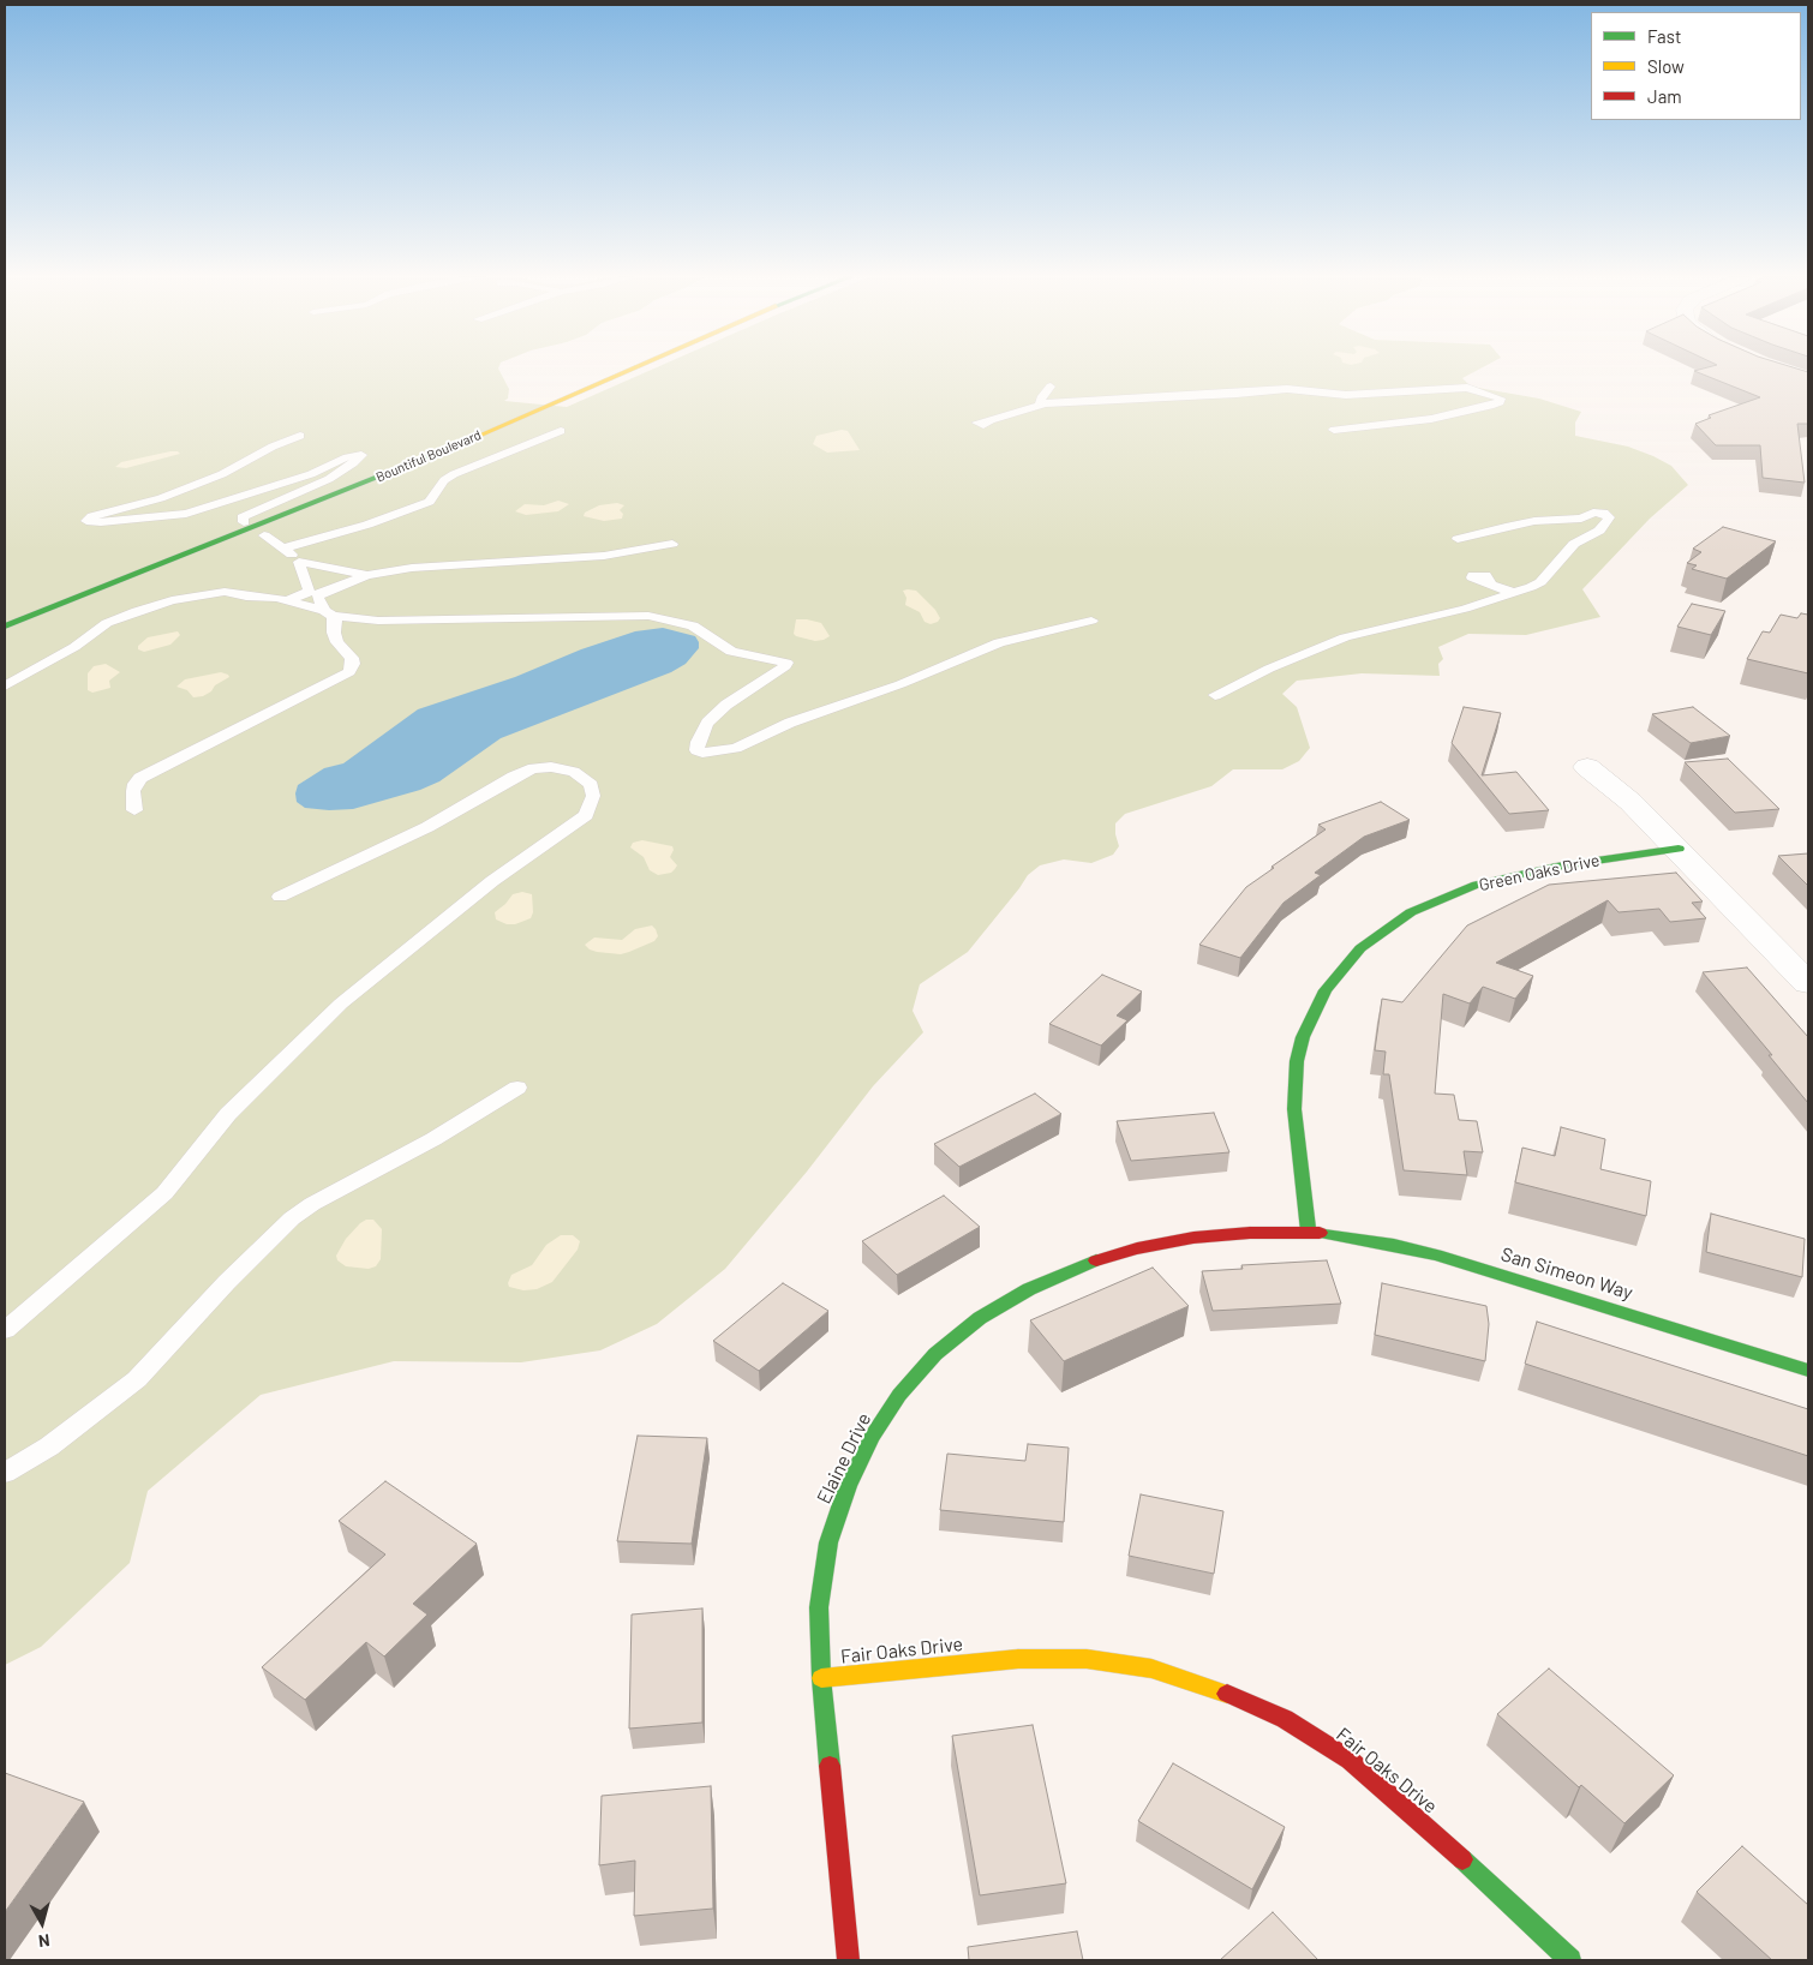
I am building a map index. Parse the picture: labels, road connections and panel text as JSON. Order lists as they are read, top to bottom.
{
  "streets": {
    "street": [
      "Bountiful Boulevard",
      "Green Oaks Drive",
      "San Simeon Way",
      "Elaine Drive",
      "Fair Oaks Drive"
    ]
  },
  "crossings": [
    ["Green Oaks Drive", "San Simeon Way"],
    ["Green Oaks Drive", "Elaine Drive"],
    ["San Simeon Way", "Elaine Drive"],
    ["Elaine Drive", "Fair Oaks Drive"]
  ],
  "legend": ["Fast", "Slow", "Jam"],
  "north": "bottom"
}
